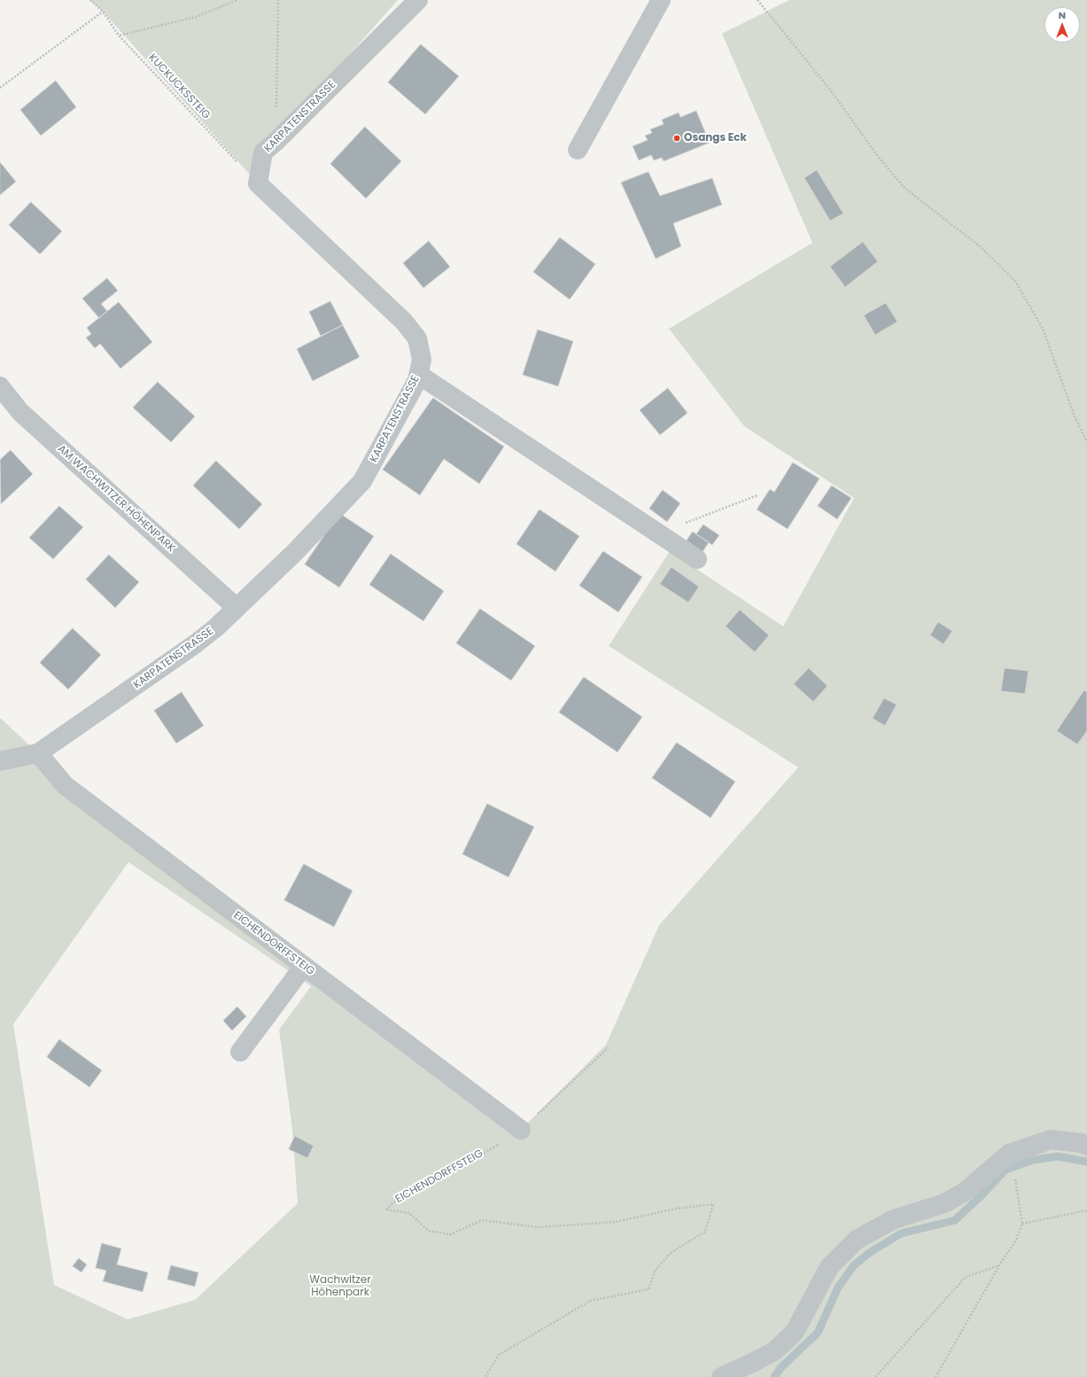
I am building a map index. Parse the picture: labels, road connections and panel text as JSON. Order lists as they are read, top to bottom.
{
  "streets": {
    "street": ["KARPATENSTRASSE", "AM WACHWITZER HÖHENPARK", "EICHENDORFFSTEIG"],
    "path": ["KUCKUCKSSTEIG"]
  },
  "crossings": [
    ["KUCKUCKSSTEIG", "KARPATENSTRASSE"],
    ["KARPATENSTRASSE", "AM WACHWITZER HÖHENPARK"],
    ["KARPATENSTRASSE", "EICHENDORFFSTEIG"]
  ],
  "parks": ["Wachwitzer Höhenpark"],
  "places": ["Osangs Eck"],
  "north": "top"
}
